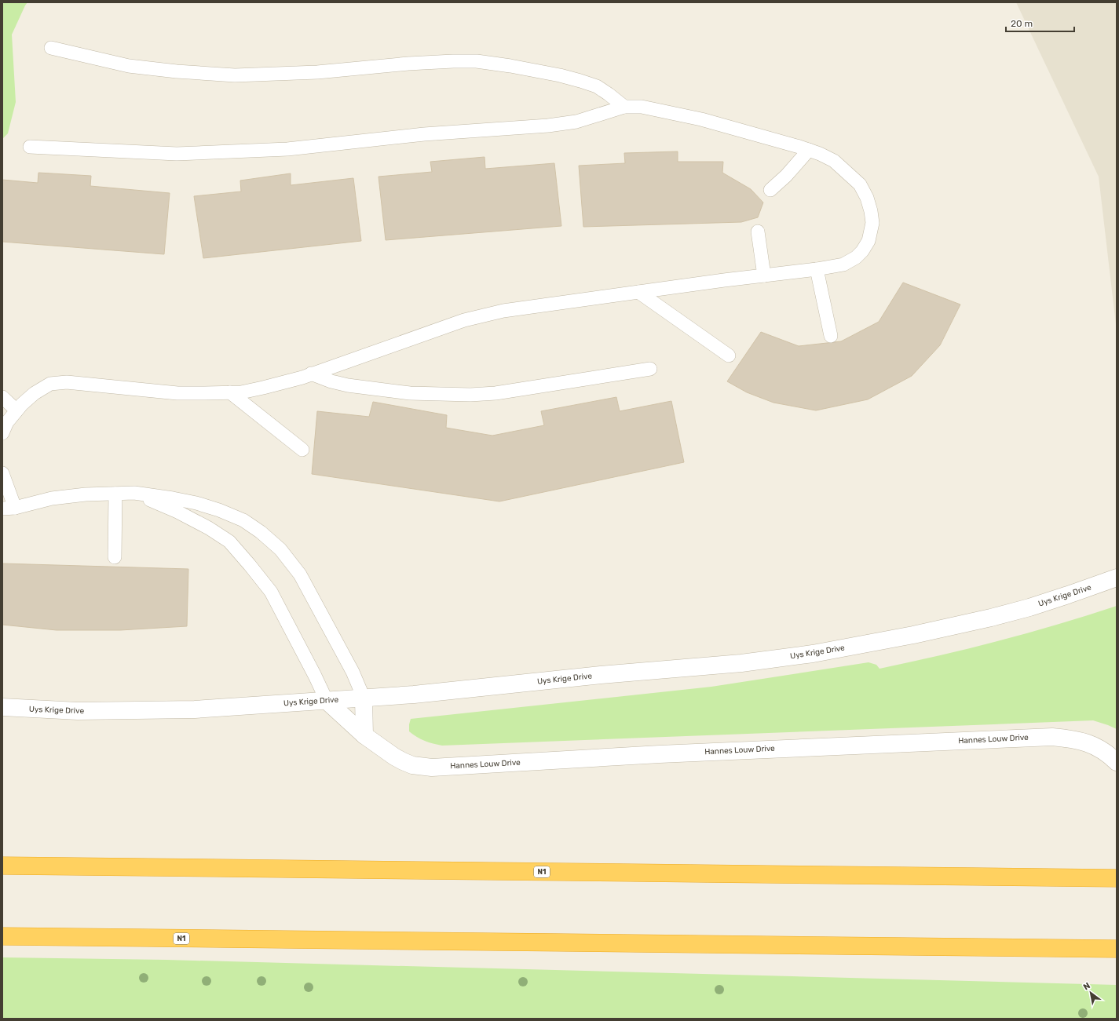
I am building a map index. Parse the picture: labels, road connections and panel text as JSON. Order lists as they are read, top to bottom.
{
  "streets": {
    "highway": ["N1"],
    "street": ["Uys Krige Drive", "Hannes Louw Drive"]
  },
  "crossings": [
    ["Uys Krige Drive", "Hannes Louw Drive"]
  ],
  "scale_bar": "20 m",
  "north": "top left"
}
